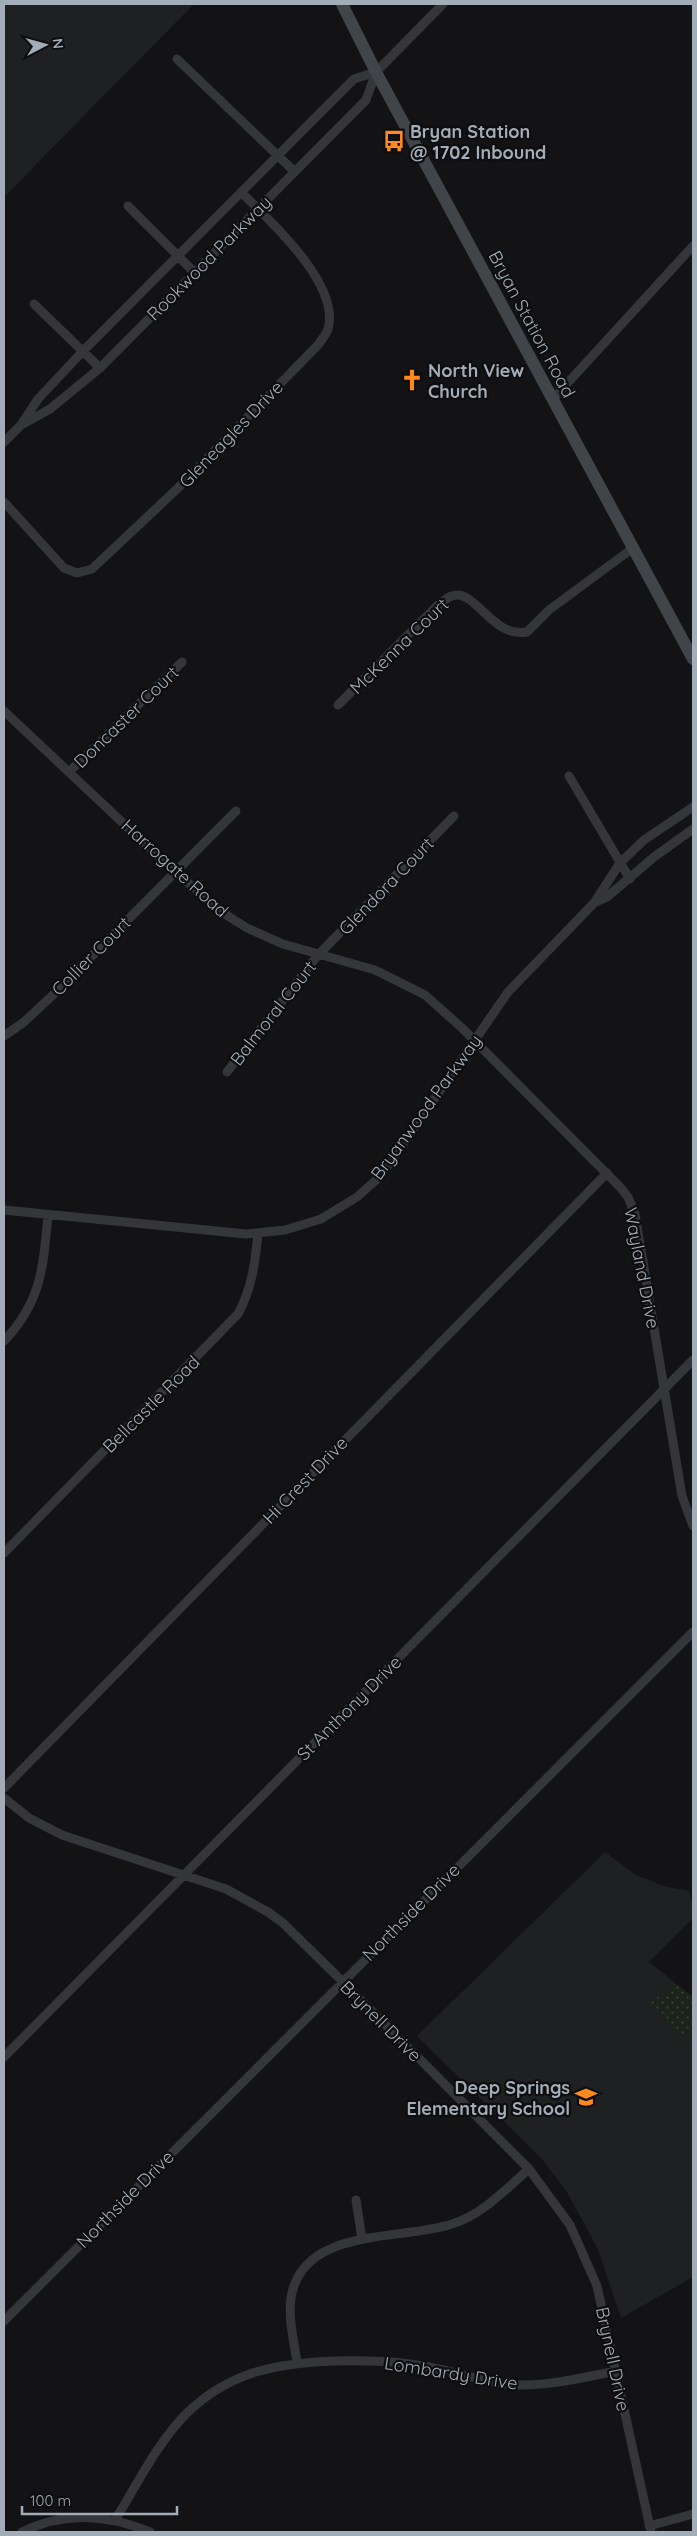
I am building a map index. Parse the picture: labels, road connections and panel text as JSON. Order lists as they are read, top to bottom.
{
  "streets": {
    "main road": ["Bryan Station Road"],
    "street": [
      "Rookwood Parkway",
      "Gleneagles Drive",
      "McKenna Court",
      "Doncaster Court",
      "Harrogate Road",
      "Glendora Court",
      "Collier Court",
      "Balmoral Court",
      "Bryanwood Parkway",
      "Wayland Drive",
      "Bellcastle Road",
      "Hi Crest Drive",
      "St Anthony Drive",
      "Northside Drive",
      "Brynell Drive",
      "Lombardy Drive"
    ]
  },
  "crossings": [
    ["Rookwood Parkway", "Bryan Station Road"],
    ["Rookwood Parkway", "Gleneagles Drive"],
    ["Bryan Station Road", "McKenna Court"],
    ["Doncaster Court", "Harrogate Road"],
    ["Harrogate Road", "Glendora Court"],
    ["Harrogate Road", "Collier Court"],
    ["Harrogate Road", "Balmoral Court"],
    ["Harrogate Road", "Bryanwood Parkway"],
    ["Harrogate Road", "Wayland Drive"],
    ["Glendora Court", "Balmoral Court"],
    ["Bryanwood Parkway", "Wayland Drive"],
    ["Bryanwood Parkway", "Bellcastle Road"],
    ["Wayland Drive", "Hi Crest Drive"],
    ["Wayland Drive", "St Anthony Drive"],
    ["St Anthony Drive", "Brynell Drive"],
    ["Northside Drive", "Brynell Drive"],
    ["Brynell Drive", "Lombardy Drive"]
  ],
  "places": {
    "bus stop": ["Bryan Station @ 1702 Inbound"],
    "church": ["North View Church"],
    "school or university": ["Deep Springs Elementary School"]
  },
  "scale_bar": "100 m",
  "north": "right"
}
